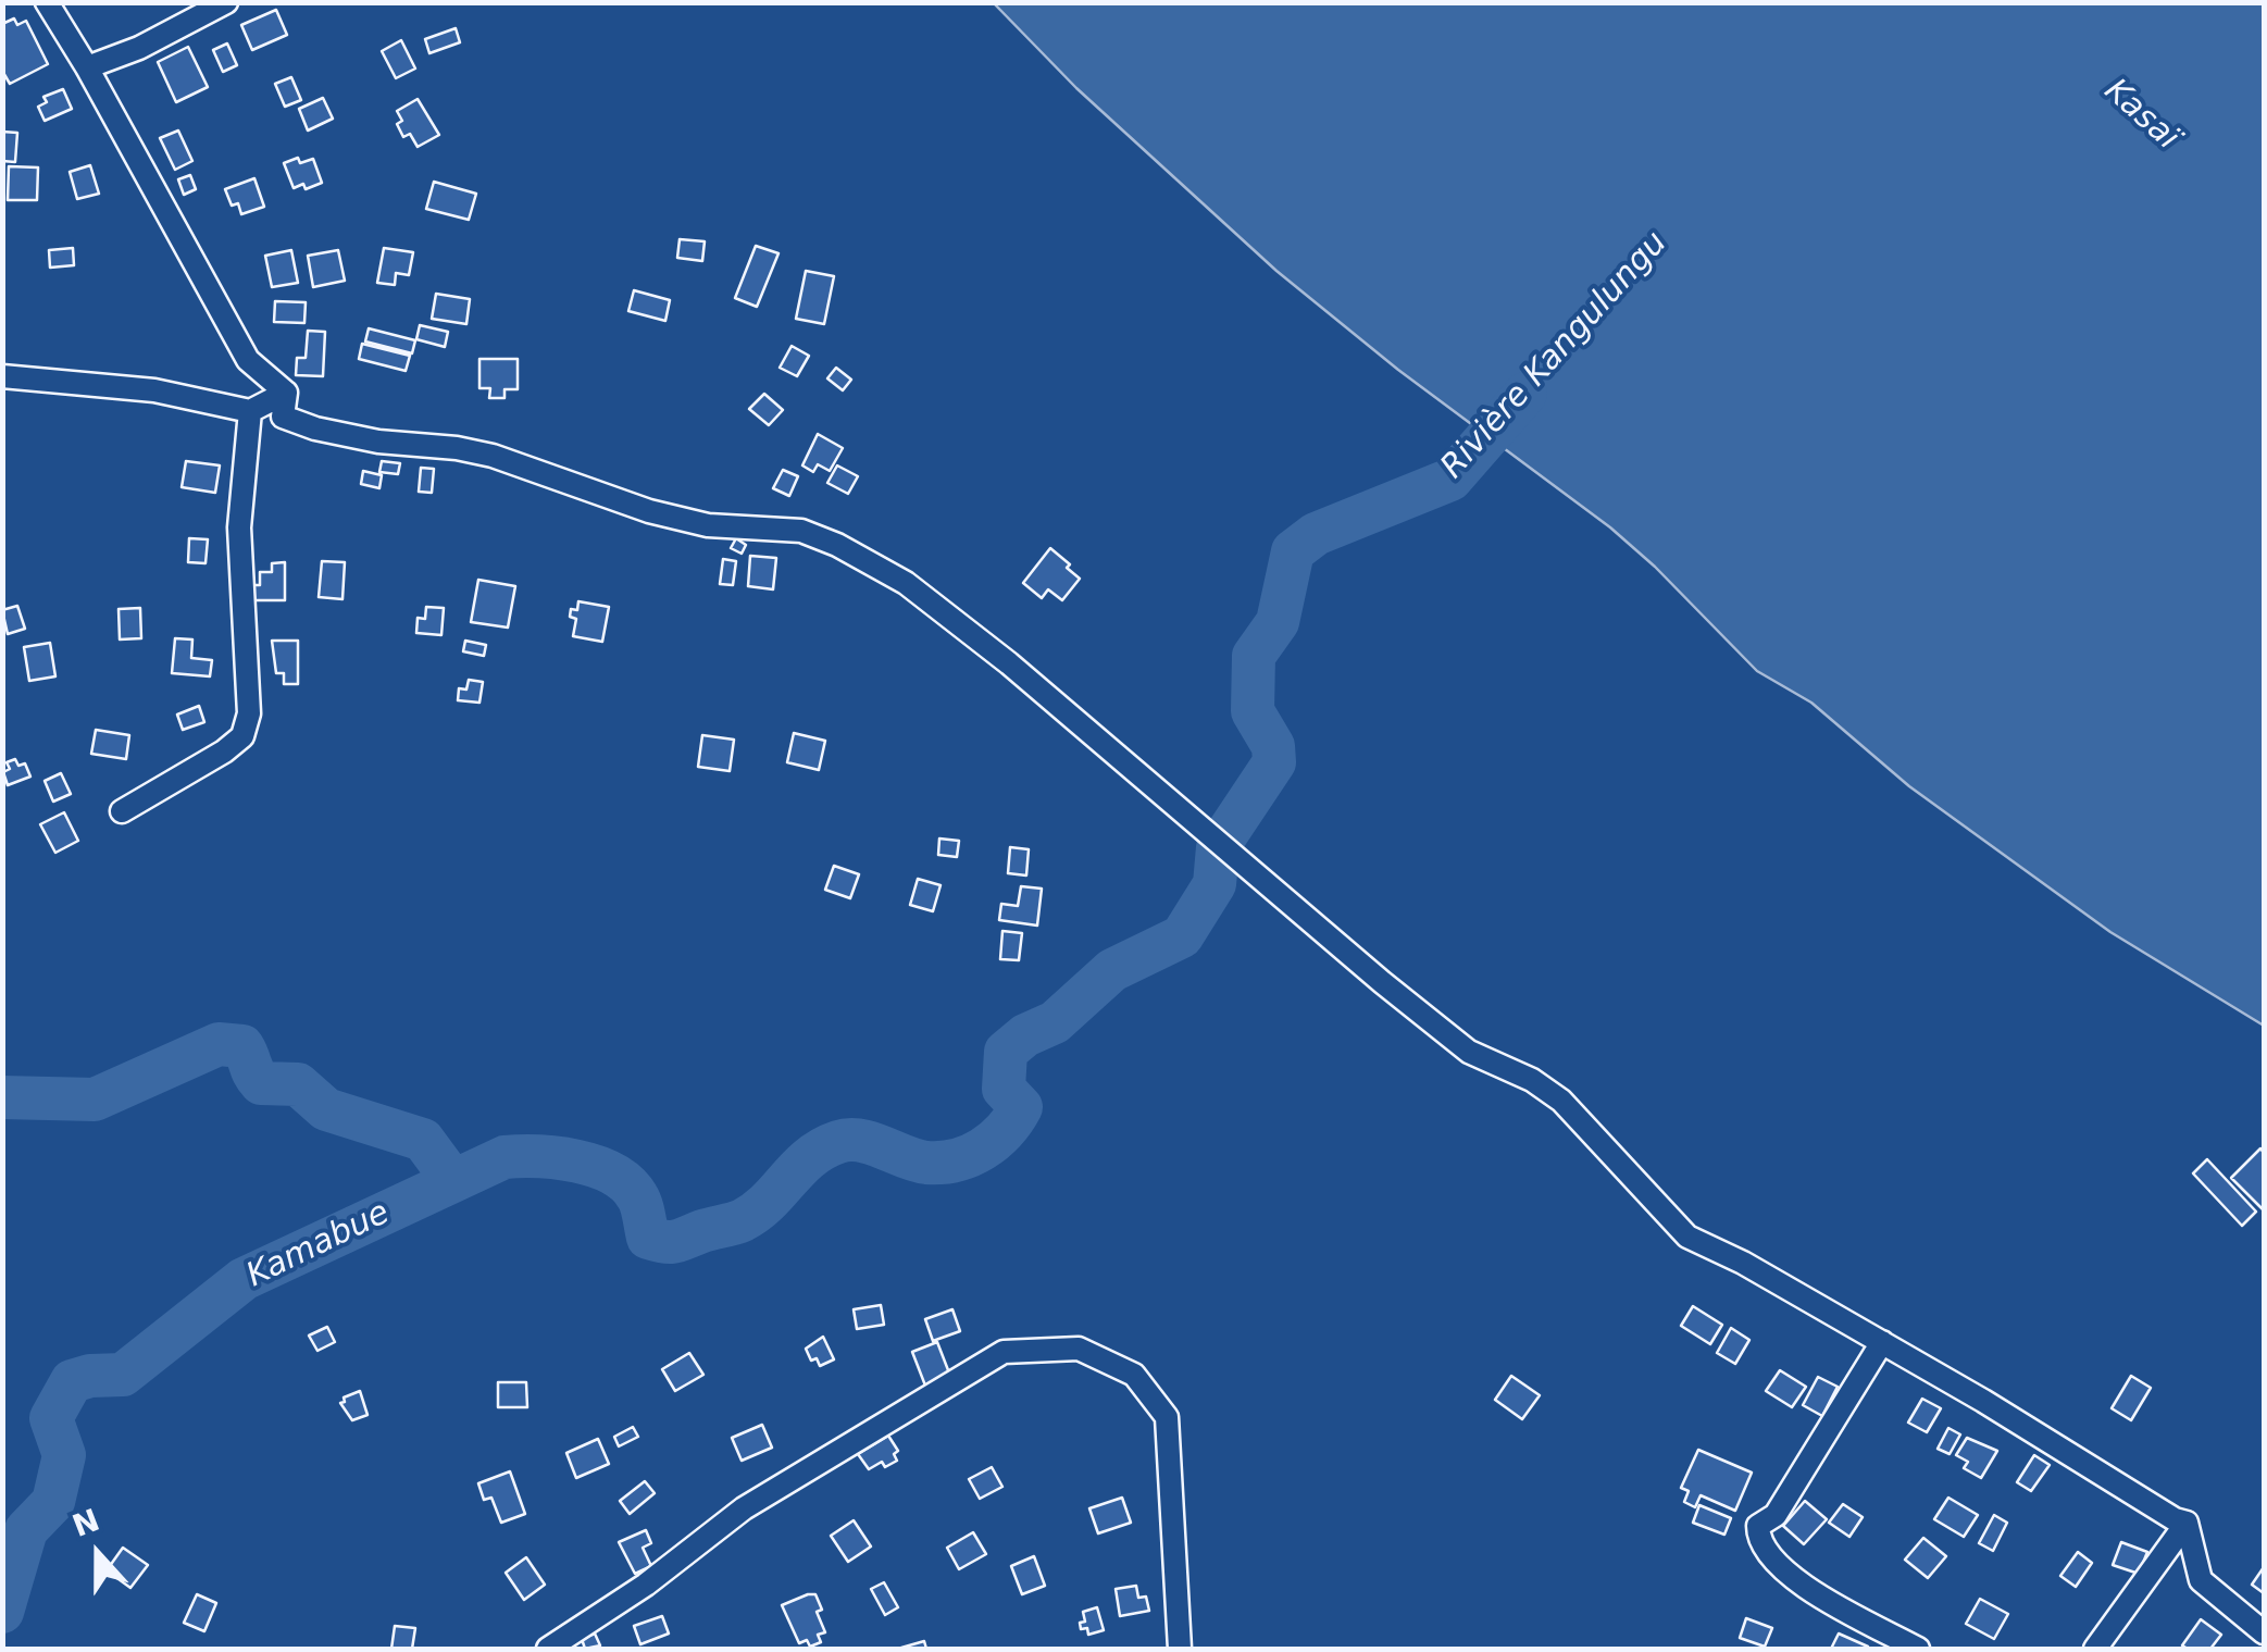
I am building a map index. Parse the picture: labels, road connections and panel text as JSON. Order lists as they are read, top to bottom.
{
  "water": ["Kasaï", "Rivière Kangulungu", "Kamabue"],
  "north": "top"
}
